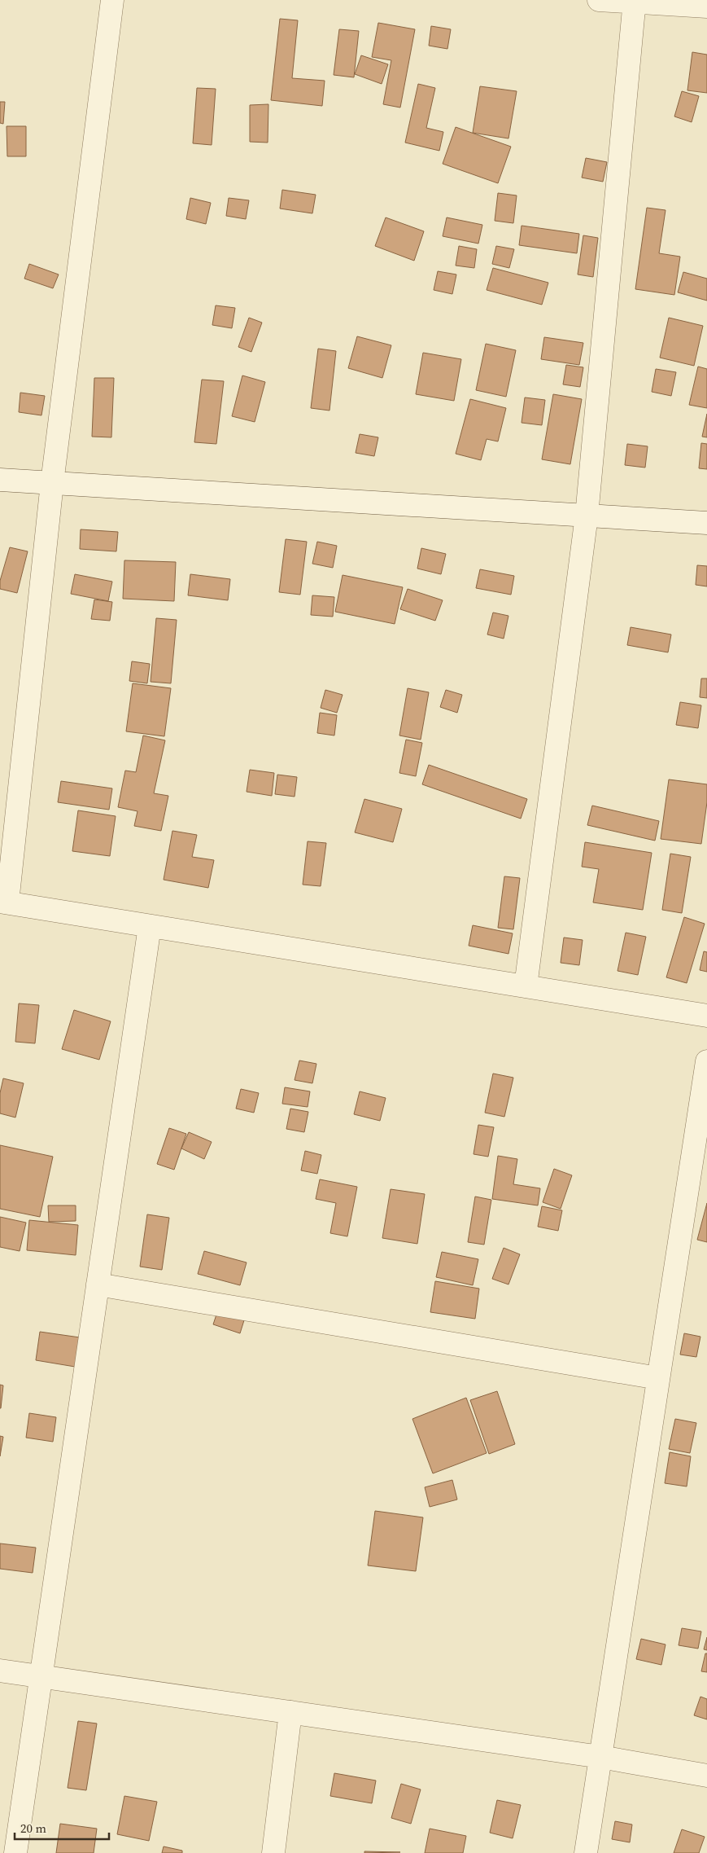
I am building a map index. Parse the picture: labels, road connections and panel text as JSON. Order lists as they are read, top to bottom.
{
  "scale_bar": "20 m"
}
